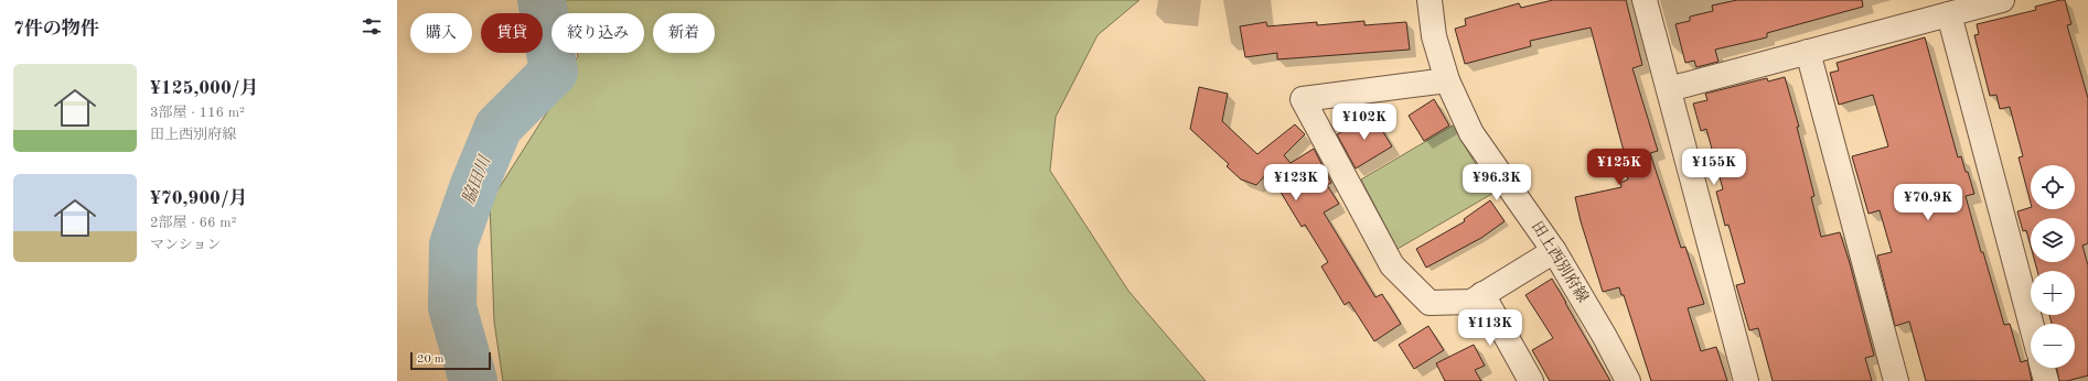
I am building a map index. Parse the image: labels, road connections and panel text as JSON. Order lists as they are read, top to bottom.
{
  "streets": {
    "street": ["田上西別府線"]
  },
  "water": ["脇田川"],
  "scale_bar": "20 m",
  "page": {
    "heading": "7件の物件",
    "chip": [
      "購入",
      "賃貸",
      "絞り込み",
      "新着"
    ],
    "list": [
      {
        "name": "¥125,000/月",
        "note": "3部屋 · 116 m² · 田上西別府線"
      },
      {
        "name": "¥70,900/月",
        "note": "2部屋 · 66 m² · マンション"
      }
    ],
    "price": [
      "¥102K",
      "¥125K",
      "¥155K",
      "¥123K",
      "¥96.3K",
      "¥70.9K",
      "¥113K"
    ],
    "map_buttons": ["+", "−"],
    "scale": "20 m"
  }
}
